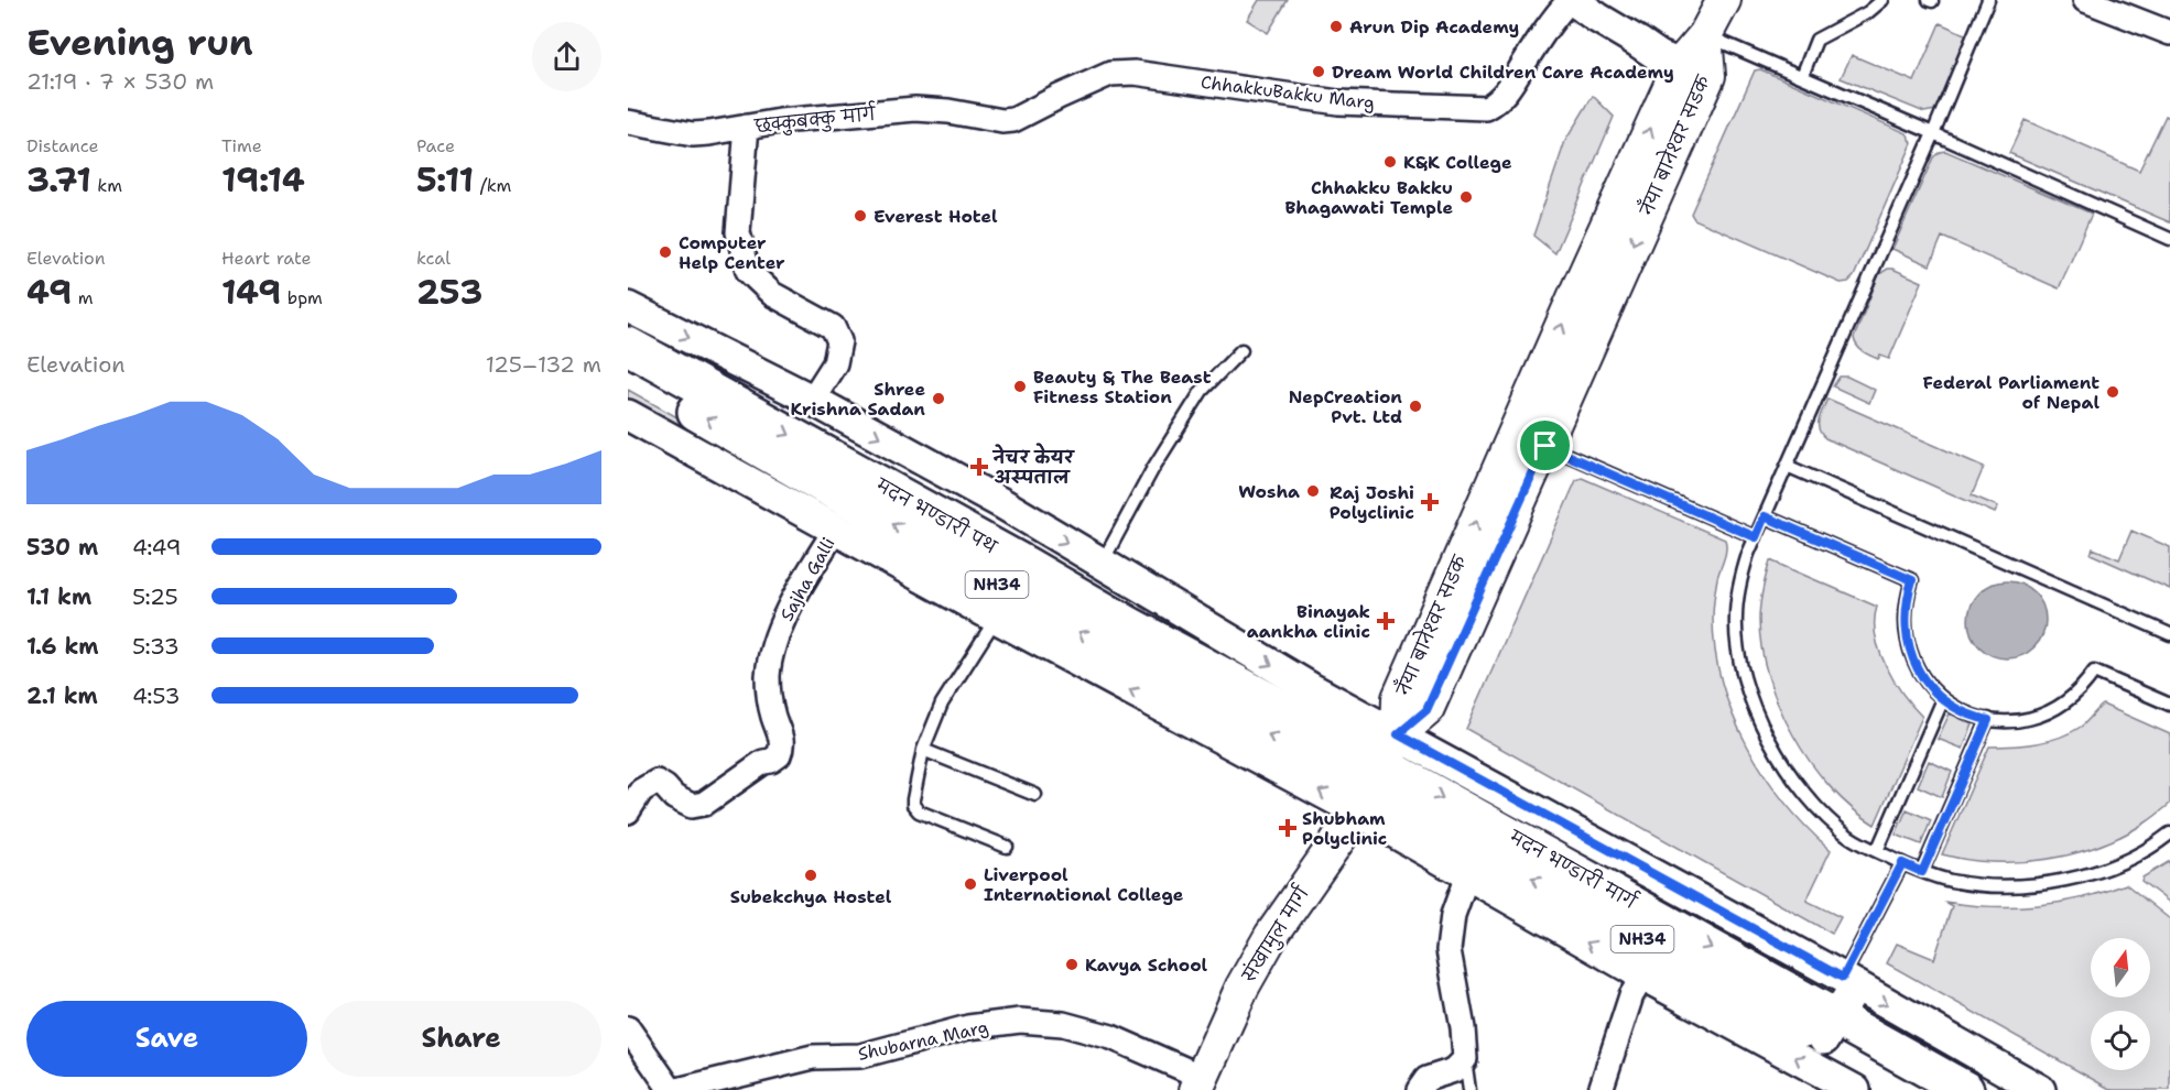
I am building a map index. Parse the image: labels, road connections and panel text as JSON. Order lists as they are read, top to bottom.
{
  "streets": {
    "highway": ["मदन भण्डारी पथ", "NH34", "मदन भण्डारी मार्ग"],
    "main road": ["नँया बानेश्वर सडक", "संखामुल मार्ग"],
    "street": [
      "ChhakkuBakku Marg",
      "छक्कुबक्कु मार्ग",
      "Sajha Galli",
      "Shubarna Marg"
    ]
  },
  "crossings": [
    ["ChhakkuBakku Marg", "छक्कुबक्कु मार्ग"],
    ["नँया बानेश्वर सडक", "मदन भण्डारी पथ"],
    ["नँया बानेश्वर सडक", "मदन भण्डारी मार्ग"],
    ["नँया बानेश्वर सडक", "संखामुल मार्ग"],
    ["मदन भण्डारी पथ", "मदन भण्डारी मार्ग"],
    ["मदन भण्डारी पथ", "संखामुल मार्ग"],
    ["मदन भण्डारी मार्ग", "संखामुल मार्ग"],
    ["संखामुल मार्ग", "Shubarna Marg"]
  ],
  "places": {
    "other": [
      "Arun Dip Academy",
      "Dream World Children Care Academy",
      "K&K College",
      "Chhakku Bakku Bhagawati Temple",
      "Everest Hotel",
      "Computer Help Center",
      "Beauty & The Beast Fitness Station",
      "Federal Parliament of Nepal",
      "Shree Krishna Sadan",
      "NepCreation Pvt. Ltd",
      "Wosha",
      "Subekchya Hostel",
      "Liverpool International College",
      "Kavya School"
    ],
    "health": [
      "नेचर केयर अस्पताल",
      "Raj Joshi Polyclinic",
      "Binayak aankha clinic",
      "Shubham Polyclinic"
    ]
  },
  "north": "top",
  "page": {
    "heading": ["Evening run", "21:19 · 7 × 530 m"],
    "stats": [
      ["Distance", "3.71 km"],
      ["Time", "19:14"],
      ["Pace", "5:11 /km"],
      ["Elevation", "49 m"],
      ["Heart rate", "149 bpm"],
      ["kcal", "253"]
    ],
    "chart": ["Elevation", "125–132 m"],
    "list": [
      {
        "name": "530 m",
        "note": "4:49"
      },
      {
        "name": "1.1 km",
        "note": "5:25"
      },
      {
        "name": "1.6 km",
        "note": "5:33"
      },
      {
        "name": "2.1 km",
        "note": "4:53"
      }
    ],
    "buttons": ["Save", "Share"]
  }
}
